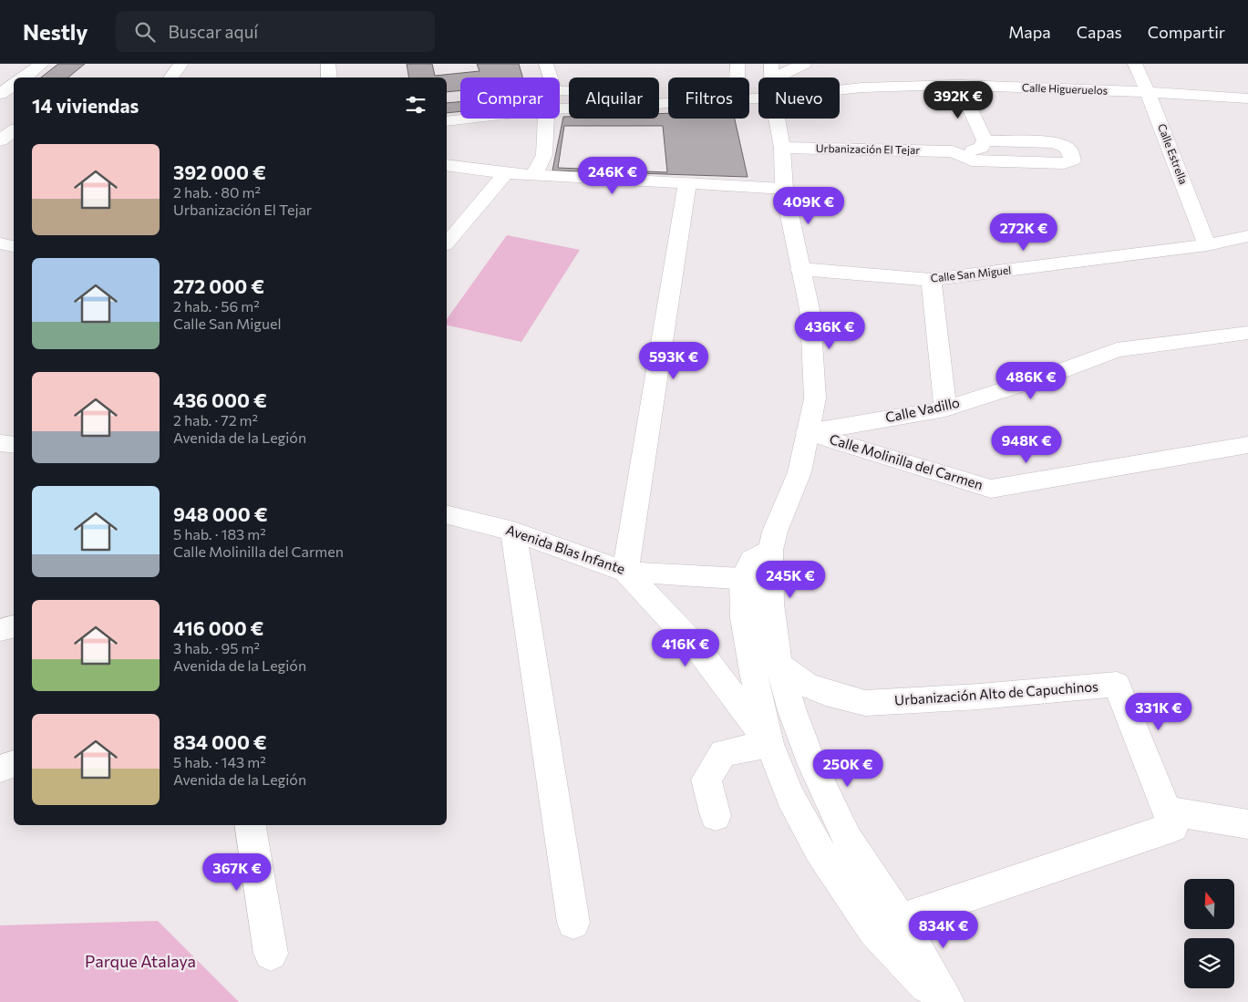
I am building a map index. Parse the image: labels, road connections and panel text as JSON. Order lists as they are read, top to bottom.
{
  "streets": {
    "street": [
      "Calle Higueruelos",
      "Urbanización El Tejar",
      "Calle Estrella",
      "Calle San Miguel",
      "Calle Vadillo",
      "Calle Molinilla del Carmen",
      "Avenida Blas Infante",
      "Urbanización Alto de Capuchinos"
    ]
  },
  "crossings": [
    ["Calle Higueruelos", "Calle Estrella"],
    ["Calle Estrella", "Calle San Miguel"],
    ["Calle Vadillo", "Calle Molinilla del Carmen"]
  ],
  "parks": ["Parque Atalaya"],
  "north": "top",
  "page": {
    "header": "Nestly",
    "search": "Buscar aquí",
    "nav": ["Mapa", "Capas", "Compartir"],
    "chip": [
      "Comprar",
      "Alquilar",
      "Filtros",
      "Nuevo"
    ],
    "heading": "14 viviendas",
    "price": [
      "392K €",
      "246K €",
      "409K €",
      "272K €",
      "436K €",
      "593K €",
      "486K €",
      "948K €",
      "245K €",
      "416K €",
      "331K €",
      "250K €",
      "367K €",
      "834K €"
    ],
    "list": [
      {
        "name": "392 000 €",
        "note": "2 hab. · 80 m² · Urbanización El Tejar"
      },
      {
        "name": "272 000 €",
        "note": "2 hab. · 56 m² · Calle San Miguel"
      },
      {
        "name": "436 000 €",
        "note": "2 hab. · 72 m² · Avenida de la Legión"
      },
      {
        "name": "948 000 €",
        "note": "5 hab. · 183 m² · Calle Molinilla del Carmen"
      },
      {
        "name": "416 000 €",
        "note": "3 hab. · 95 m² · Avenida de la Legión"
      },
      {
        "name": "834 000 €",
        "note": "5 hab. · 143 m² · Avenida de la Legión"
      }
    ]
  }
}
